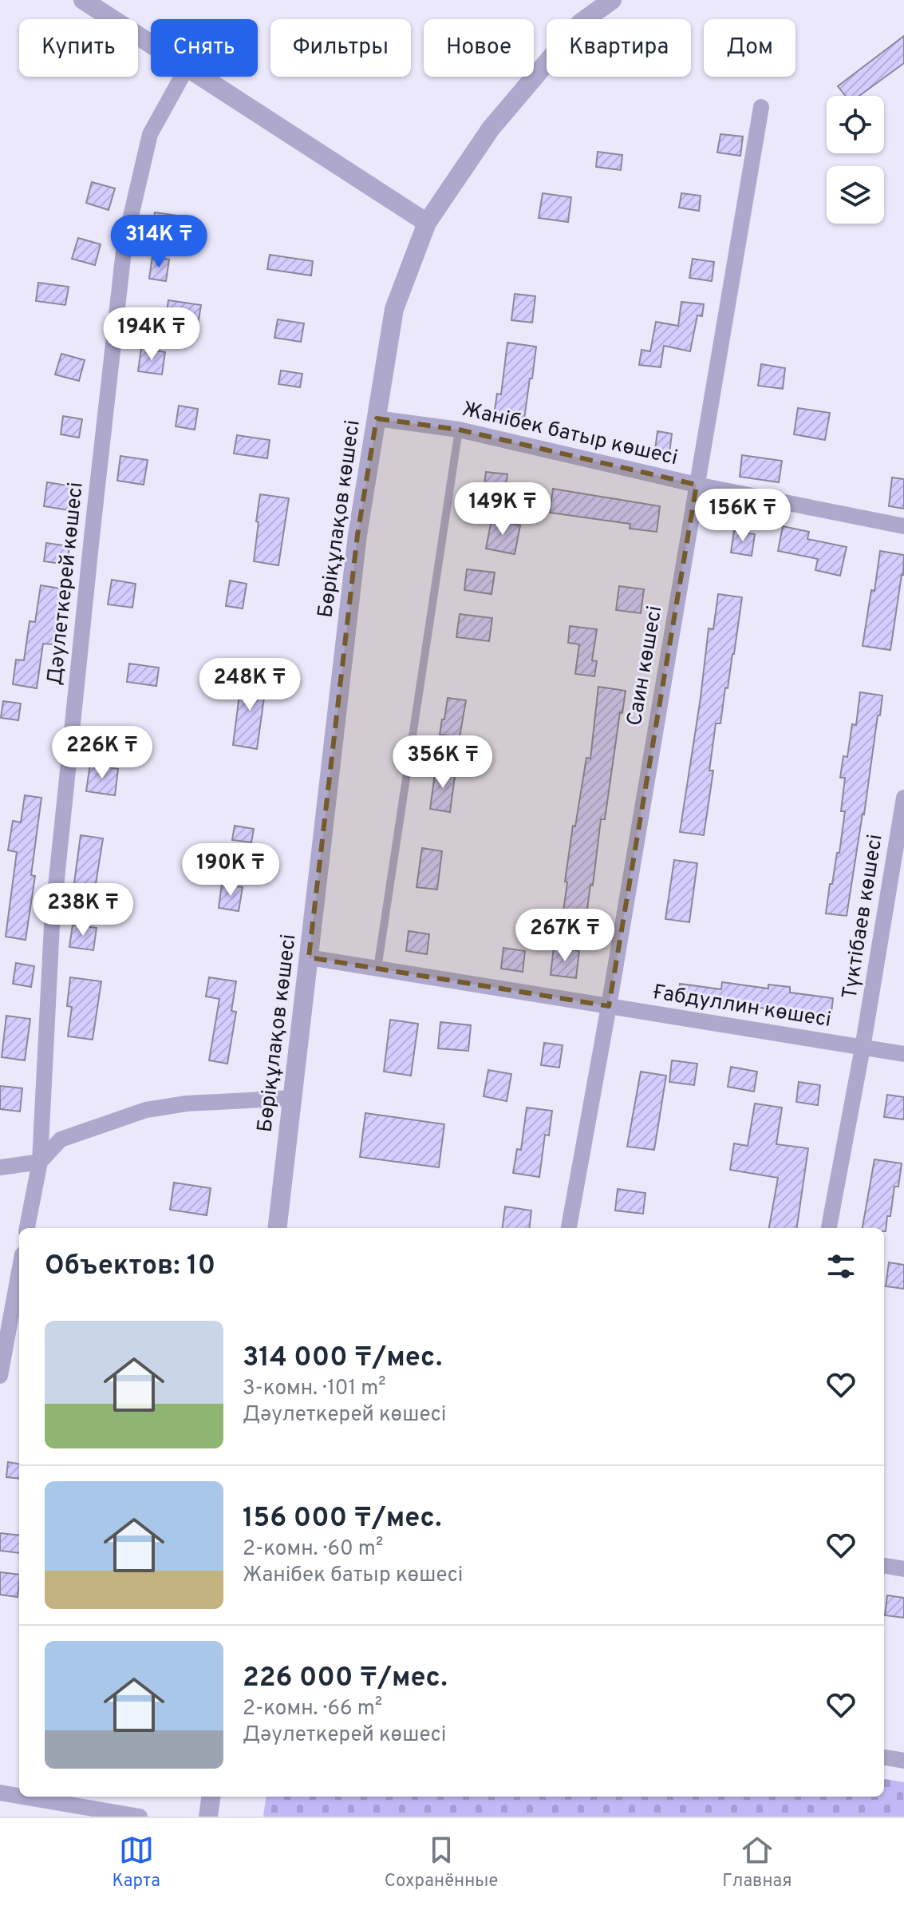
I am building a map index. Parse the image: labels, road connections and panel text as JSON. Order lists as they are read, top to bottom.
{
  "streets": {
    "street": [
      "Жанібек батыр көшесі",
      "Бөріқұлақов көшесі",
      "Дәулеткерей көшесі",
      "Саин көшесі",
      "Түктібаев көшесі",
      "Ғабдуллин көшесі"
    ]
  },
  "crossings": [
    ["Жанібек батыр көшесі", "Бөріқұлақов көшесі"],
    ["Жанібек батыр көшесі", "Саин көшесі"],
    ["Бөріқұлақов көшесі", "Ғабдуллин көшесі"],
    ["Саин көшесі", "Ғабдуллин көшесі"],
    ["Түктібаев көшесі", "Ғабдуллин көшесі"]
  ],
  "page": {
    "chip": [
      "Купить",
      "Снять",
      "Фильтры",
      "Новое",
      "Квартира",
      "Дом"
    ],
    "price": [
      "314K ₸",
      "194K ₸",
      "149K ₸",
      "156K ₸",
      "248K ₸",
      "226K ₸",
      "356K ₸",
      "190K ₸",
      "238K ₸",
      "267K ₸"
    ],
    "heading": "Объектов: 10",
    "list": [
      {
        "name": "314 000 ₸/мес.",
        "note": "3-комн. · 101 m² · Дәулеткерей көшесі"
      },
      {
        "name": "156 000 ₸/мес.",
        "note": "2-комн. · 60 m² · Жанібек батыр көшесі"
      },
      {
        "name": "226 000 ₸/мес.",
        "note": "2-комн. · 66 m² · Дәулеткерей көшесі"
      }
    ],
    "tabs": ["Карта", "Сохранённые", "Главная"]
  }
}
